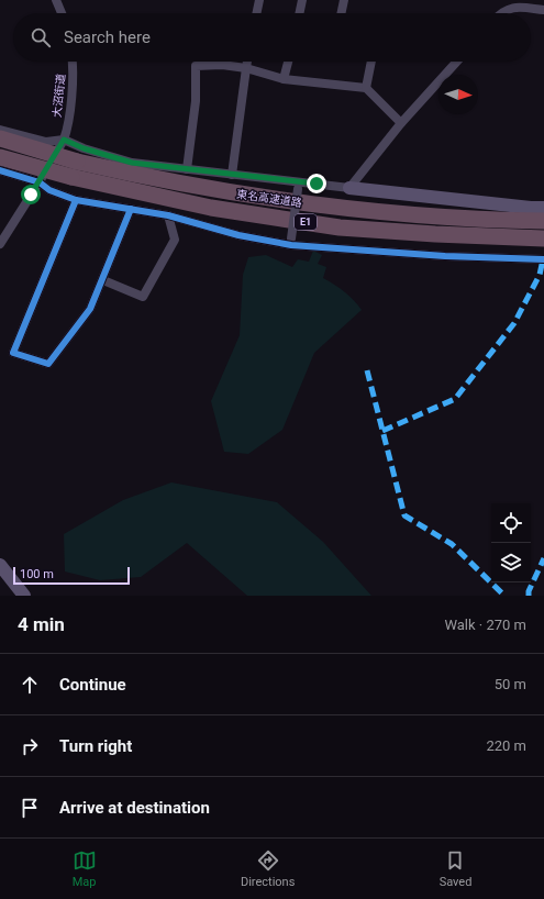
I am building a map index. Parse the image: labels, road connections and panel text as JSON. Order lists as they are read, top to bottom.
{
  "streets": {
    "highway": ["東名高速道路", "E1"],
    "street": ["大沼街道"]
  },
  "scale_bar": "100 m",
  "north": "right",
  "page": {
    "search": "Search here",
    "scale": "100 m",
    "heading": ["4 min", "Walk · 270 m"],
    "list": [
      ["Continue", "50 m"],
      ["Turn right", "220 m"],
      "Arrive at destination"
    ],
    "nav": ["Map", "Directions", "Saved"]
  }
}
